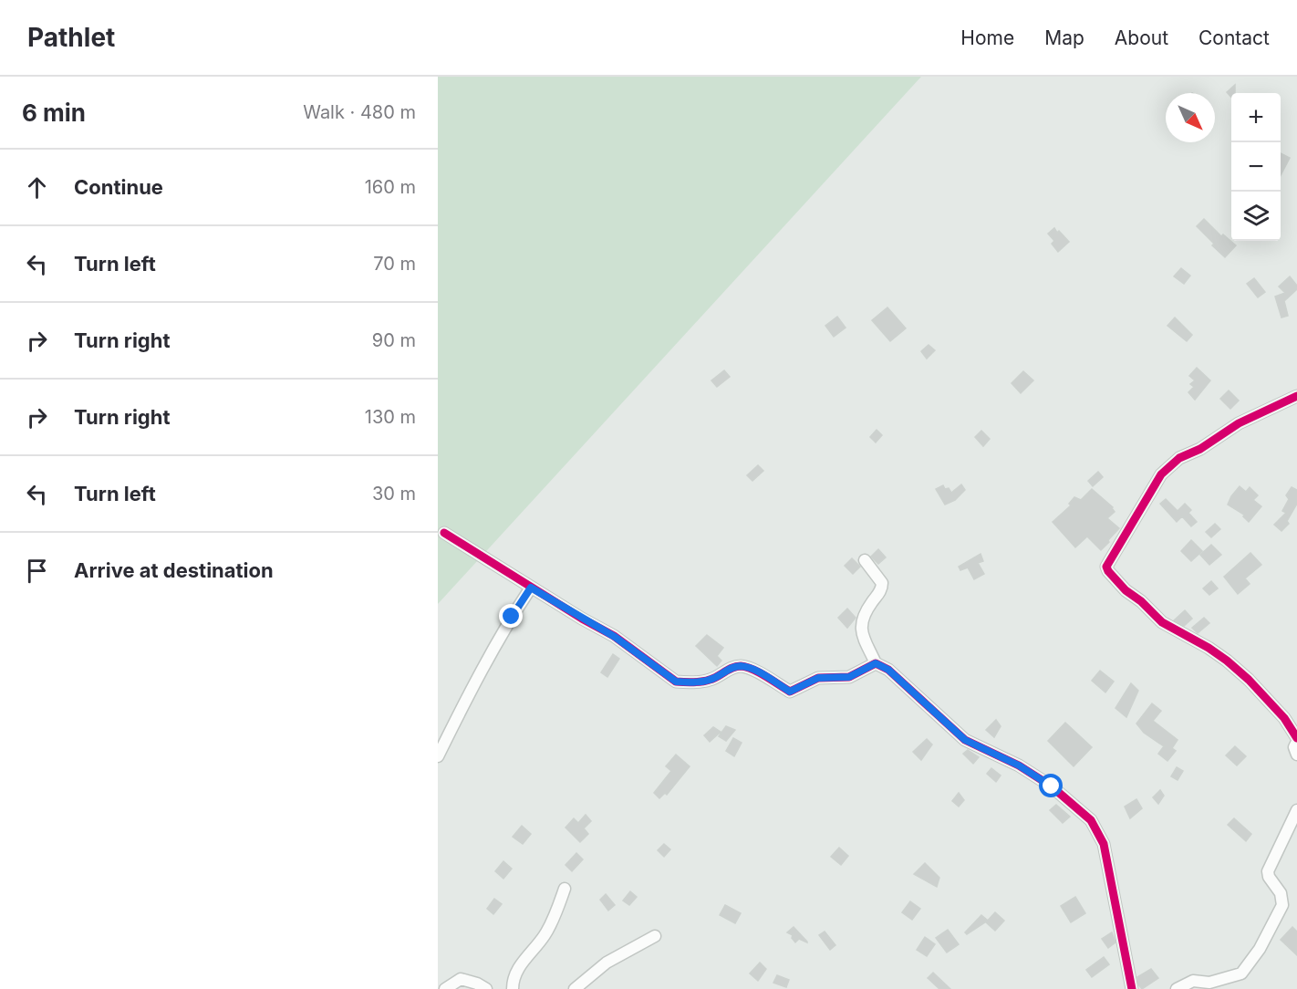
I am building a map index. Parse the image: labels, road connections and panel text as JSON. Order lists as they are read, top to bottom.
{
  "north": "bottom right",
  "page": {
    "header": "Pathlet",
    "nav": [
      "Home",
      "Map",
      "About",
      "Contact"
    ],
    "heading": ["6 min", "Walk · 480 m"],
    "map_buttons": ["+", "−"],
    "list": [
      ["Continue", "160 m"],
      ["Turn left", "70 m"],
      ["Turn right", "90 m"],
      ["Turn right", "130 m"],
      ["Turn left", "30 m"],
      "Arrive at destination"
    ]
  }
}
